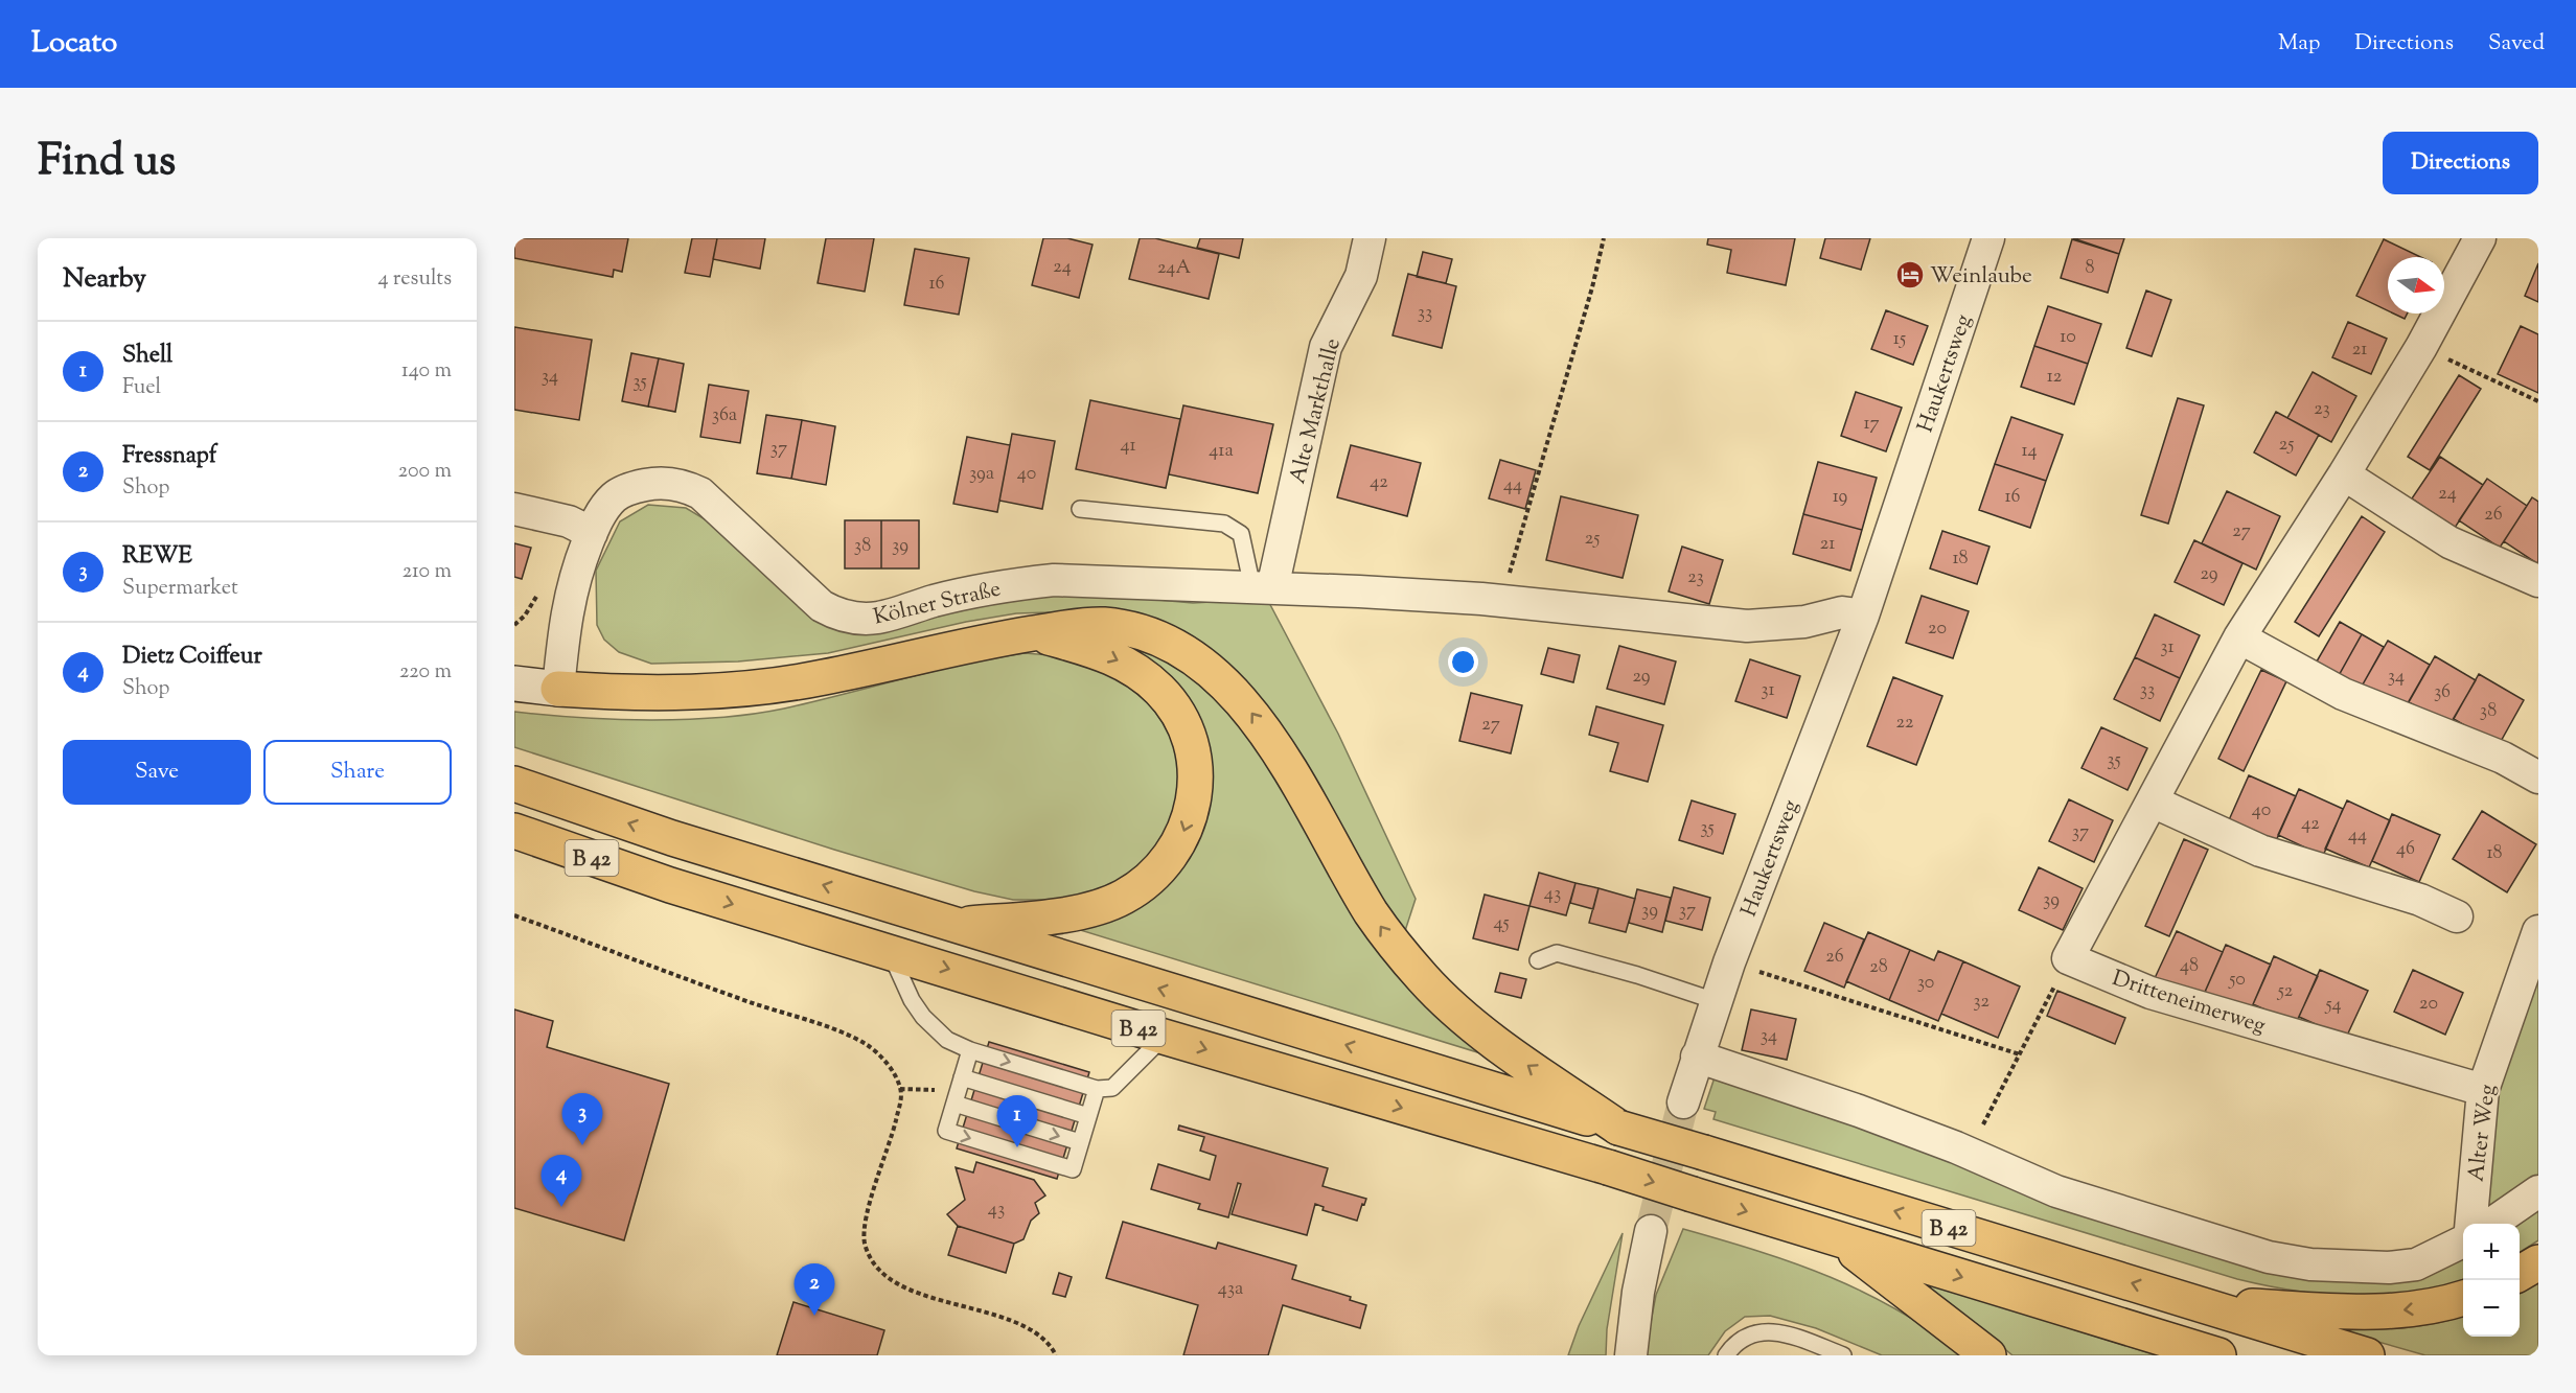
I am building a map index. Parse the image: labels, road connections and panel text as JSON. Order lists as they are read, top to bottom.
{
  "streets": {
    "highway": ["B 42"],
    "street": [
      "Haukertsweg",
      "Alte Markthalle",
      "Kölner Straße",
      "Dritteneimerweg",
      "Alter Weg"
    ]
  },
  "crossings": [
    ["Alte Markthalle", "Kölner Straße"],
    ["Dritteneimerweg", "Alter Weg"]
  ],
  "places": {
    "hotel": ["Weinlaube"]
  },
  "house_numbers": [
    "24",
    "24A",
    "8",
    "16",
    "33",
    "10",
    "15",
    "21",
    "34",
    "12",
    "35",
    "23",
    "36a",
    "17",
    "25",
    "41",
    "37",
    "41a",
    "14",
    "39a",
    "40",
    "42",
    "44",
    "24",
    "19",
    "16",
    "26",
    "27",
    "25",
    "21",
    "38",
    "39",
    "18",
    "29",
    "23",
    "20",
    "31",
    "29",
    "34",
    "31",
    "33",
    "36",
    "38",
    "22",
    "27",
    "35",
    "40",
    "42",
    "35",
    "37",
    "44",
    "46",
    "18",
    "43",
    "39",
    "39",
    "37",
    "45",
    "26",
    "48",
    "28",
    "50",
    "30",
    "52",
    "32",
    "20",
    "54",
    "34",
    "43",
    "43a"
  ],
  "north": "right",
  "page": {
    "header": "Locato",
    "nav": ["Map", "Directions", "Saved"],
    "title": "Find us",
    "buttons": [
      "Directions",
      ["Save", "Share"]
    ],
    "heading": ["Nearby", "4 results"],
    "list": [
      {
        "mark": "1",
        "name": "Shell",
        "note": "Fuel",
        "value": "140 m"
      },
      {
        "mark": "2",
        "name": "Fressnapf",
        "note": "Shop",
        "value": "200 m"
      },
      {
        "mark": "3",
        "name": "REWE",
        "note": "Supermarket",
        "value": "210 m"
      },
      {
        "mark": "4",
        "name": "Dietz Coiffeur",
        "note": "Shop",
        "value": "220 m"
      }
    ],
    "pins": [
      "3",
      "1",
      "4",
      "2"
    ],
    "map_buttons": ["+", "−"]
  }
}
